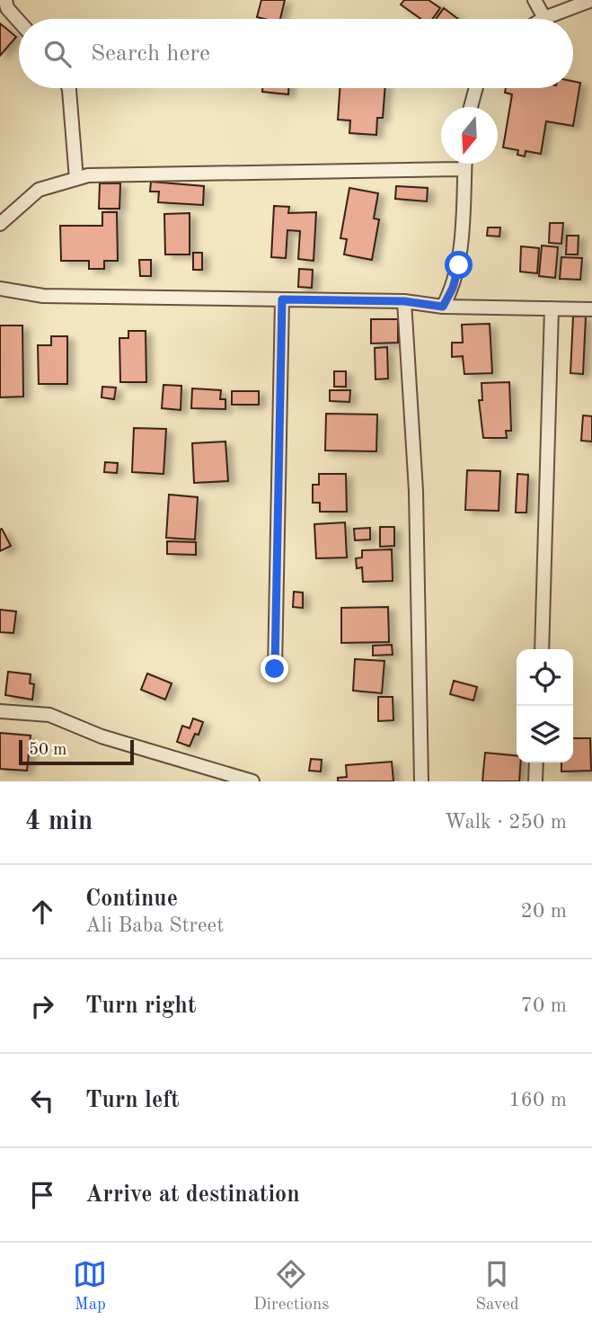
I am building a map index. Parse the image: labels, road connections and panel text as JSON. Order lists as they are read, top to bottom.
{
  "scale_bar": "50 m",
  "north": "bottom",
  "page": {
    "search": "Search here",
    "scale": "50 m",
    "heading": ["4 min", "Walk · 250 m"],
    "list": [
      ["Continue", "Ali Baba Street", "20 m"],
      ["Turn right", "70 m"],
      ["Turn left", "160 m"],
      "Arrive at destination"
    ],
    "nav": ["Map", "Directions", "Saved"]
  }
}
